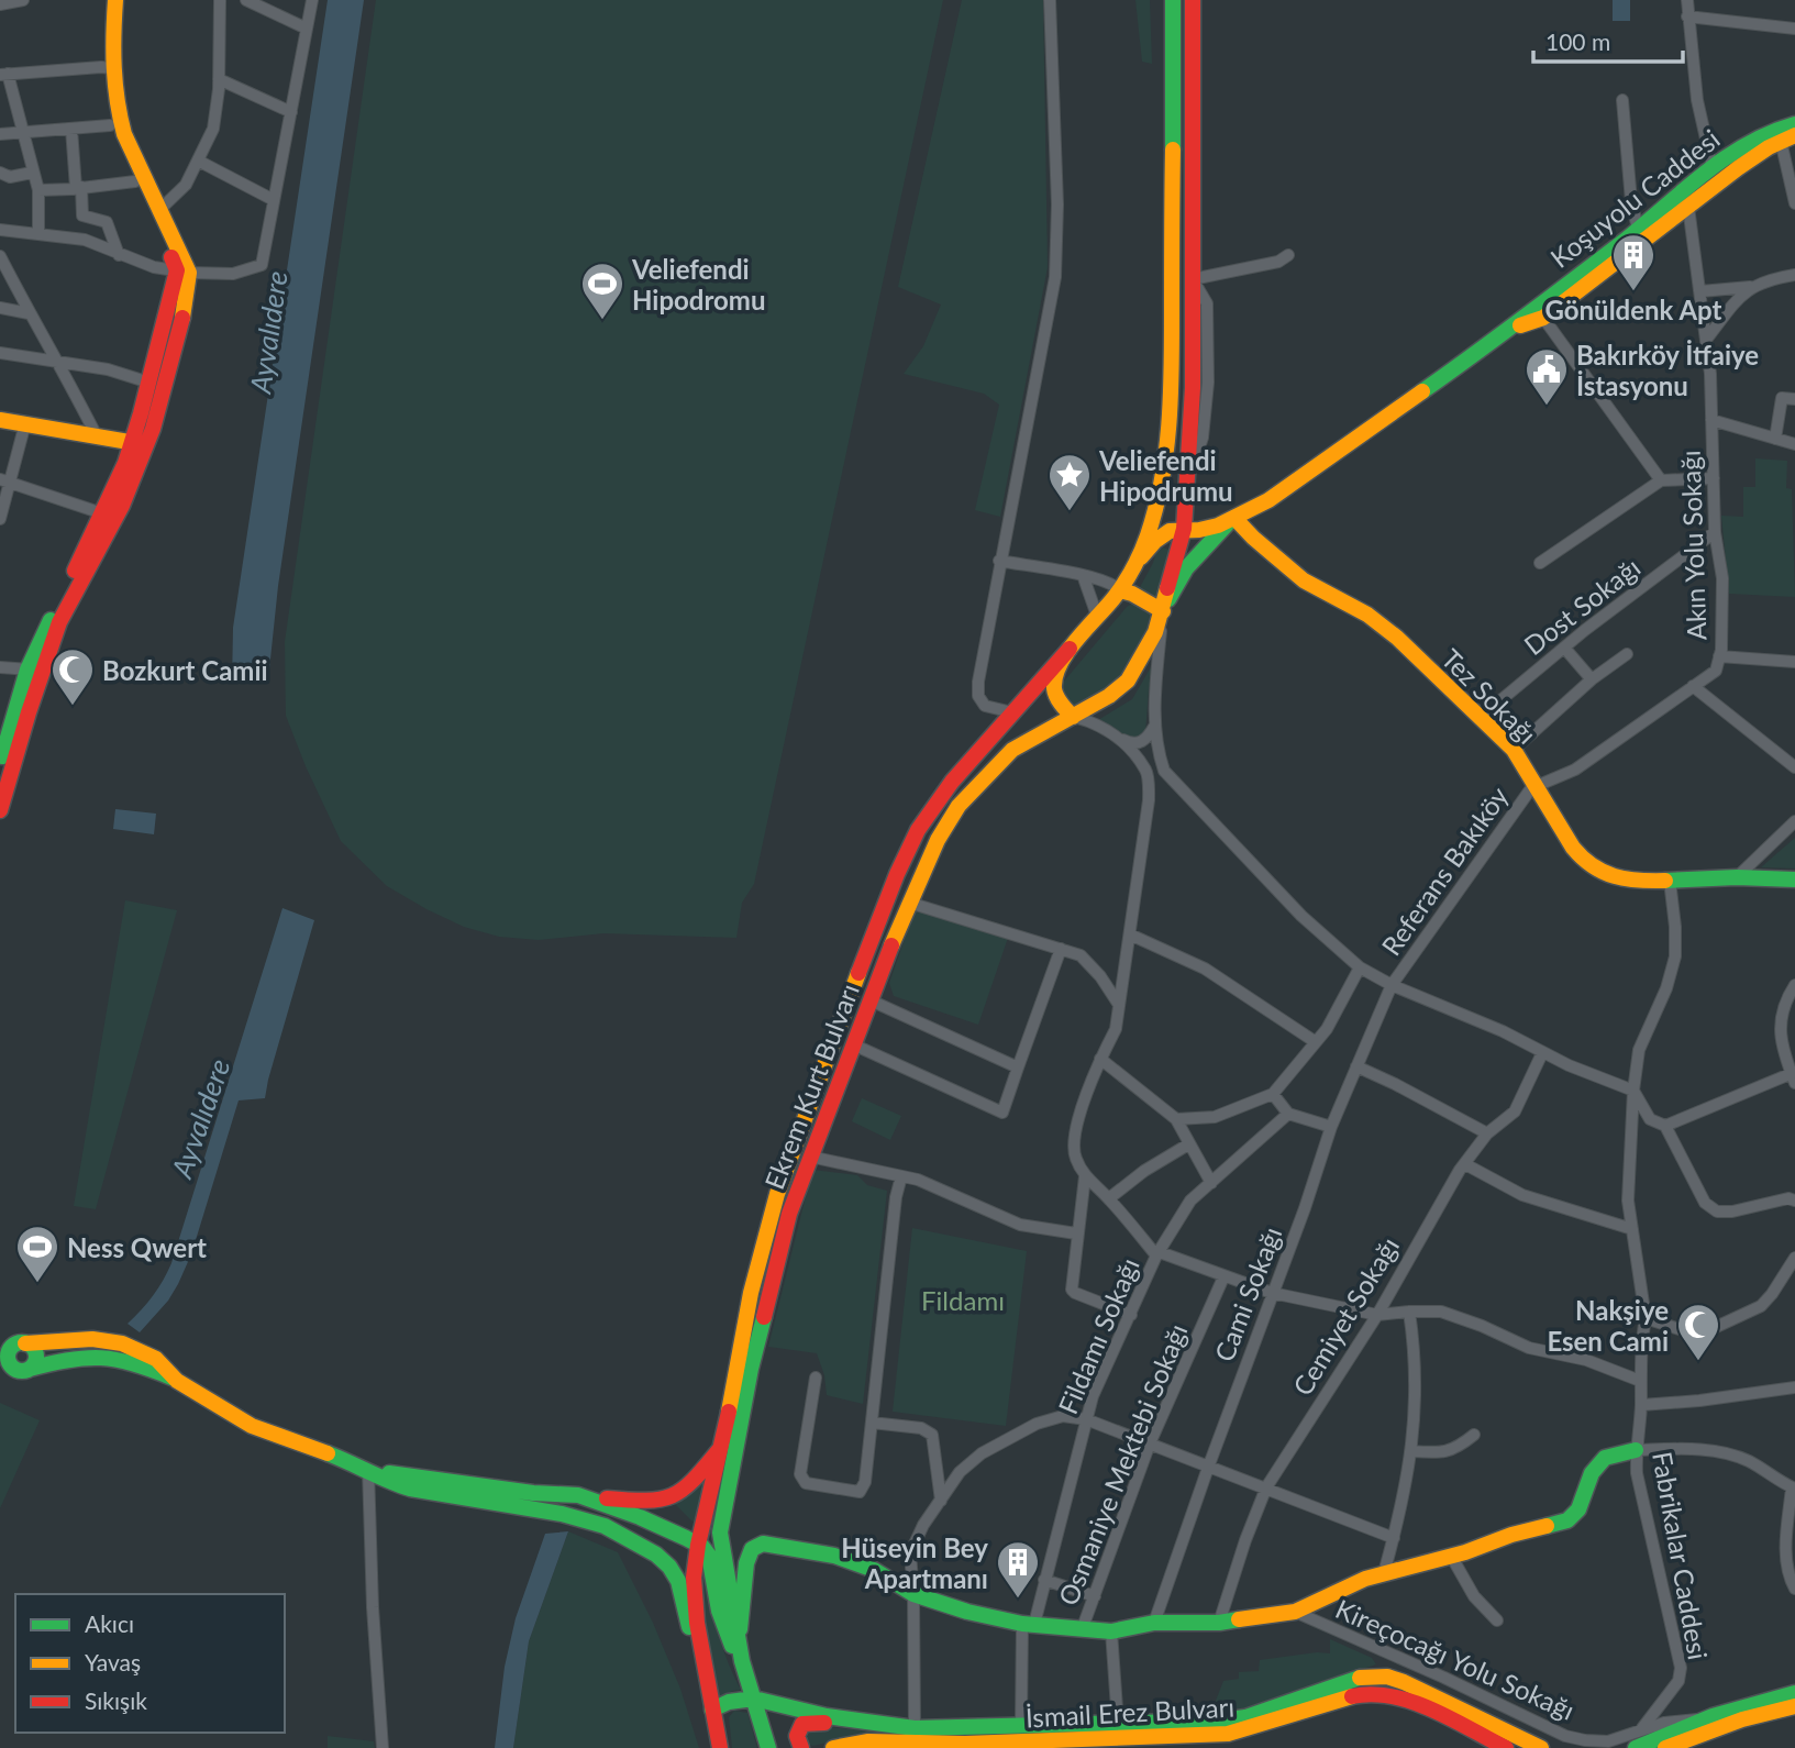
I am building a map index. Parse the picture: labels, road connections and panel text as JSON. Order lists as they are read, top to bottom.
{
  "streets": {
    "main road": [
      "Koşuyolu Caddesi",
      "Tez Sokağı",
      "Ekrem Kurt Bulvarı",
      "İsmail Erez Bulvarı"
    ],
    "street": [
      "Akın Yolu Sokağı",
      "Dost Sokağı",
      "Referans Bakıköy",
      "Cami Sokağı",
      "Cemiyet Sokağı",
      "Fildamı Sokağı",
      "Osmaniye Mektebi Sokağı",
      "Fabrikalar Caddesi",
      "Kireçocağı Yolu Sokağı"
    ]
  },
  "crossings": [
    ["Koşuyolu Caddesi", "Akın Yolu Sokağı"],
    ["Koşuyolu Caddesi", "Tez Sokağı"],
    ["Akın Yolu Sokağı", "Dost Sokağı"],
    ["Akın Yolu Sokağı", "Tez Sokağı"],
    ["Akın Yolu Sokağı", "Referans Bakıköy"],
    ["Dost Sokağı", "Tez Sokağı"],
    ["Tez Sokağı", "Referans Bakıköy"],
    ["Tez Sokağı", "Fabrikalar Caddesi"],
    ["Referans Bakıköy", "Cami Sokağı"],
    ["Fildamı Sokağı", "İsmail Erez Bulvarı"],
    ["Fabrikalar Caddesi", "Kireçocağı Yolu Sokağı"]
  ],
  "water": ["Ayvalıdere"],
  "parks": ["Fildamı"],
  "places": {
    "building": ["Gönüldenk Apt", "Hüseyin Bey Apartmanı"],
    "sports": ["Veliefendi Hipodromu", "Ness Qwert"],
    "public building": ["Bakırköy İtfaiye İstasyonu"],
    "place": ["Veliefendi Hipodrumu"],
    "mosque": ["Bozkurt Camii", "Nakşiye Esen Cami"]
  },
  "legend": ["Akıcı", "Yavaş", "Sıkışık"],
  "scale_bar": "100 m"
}
